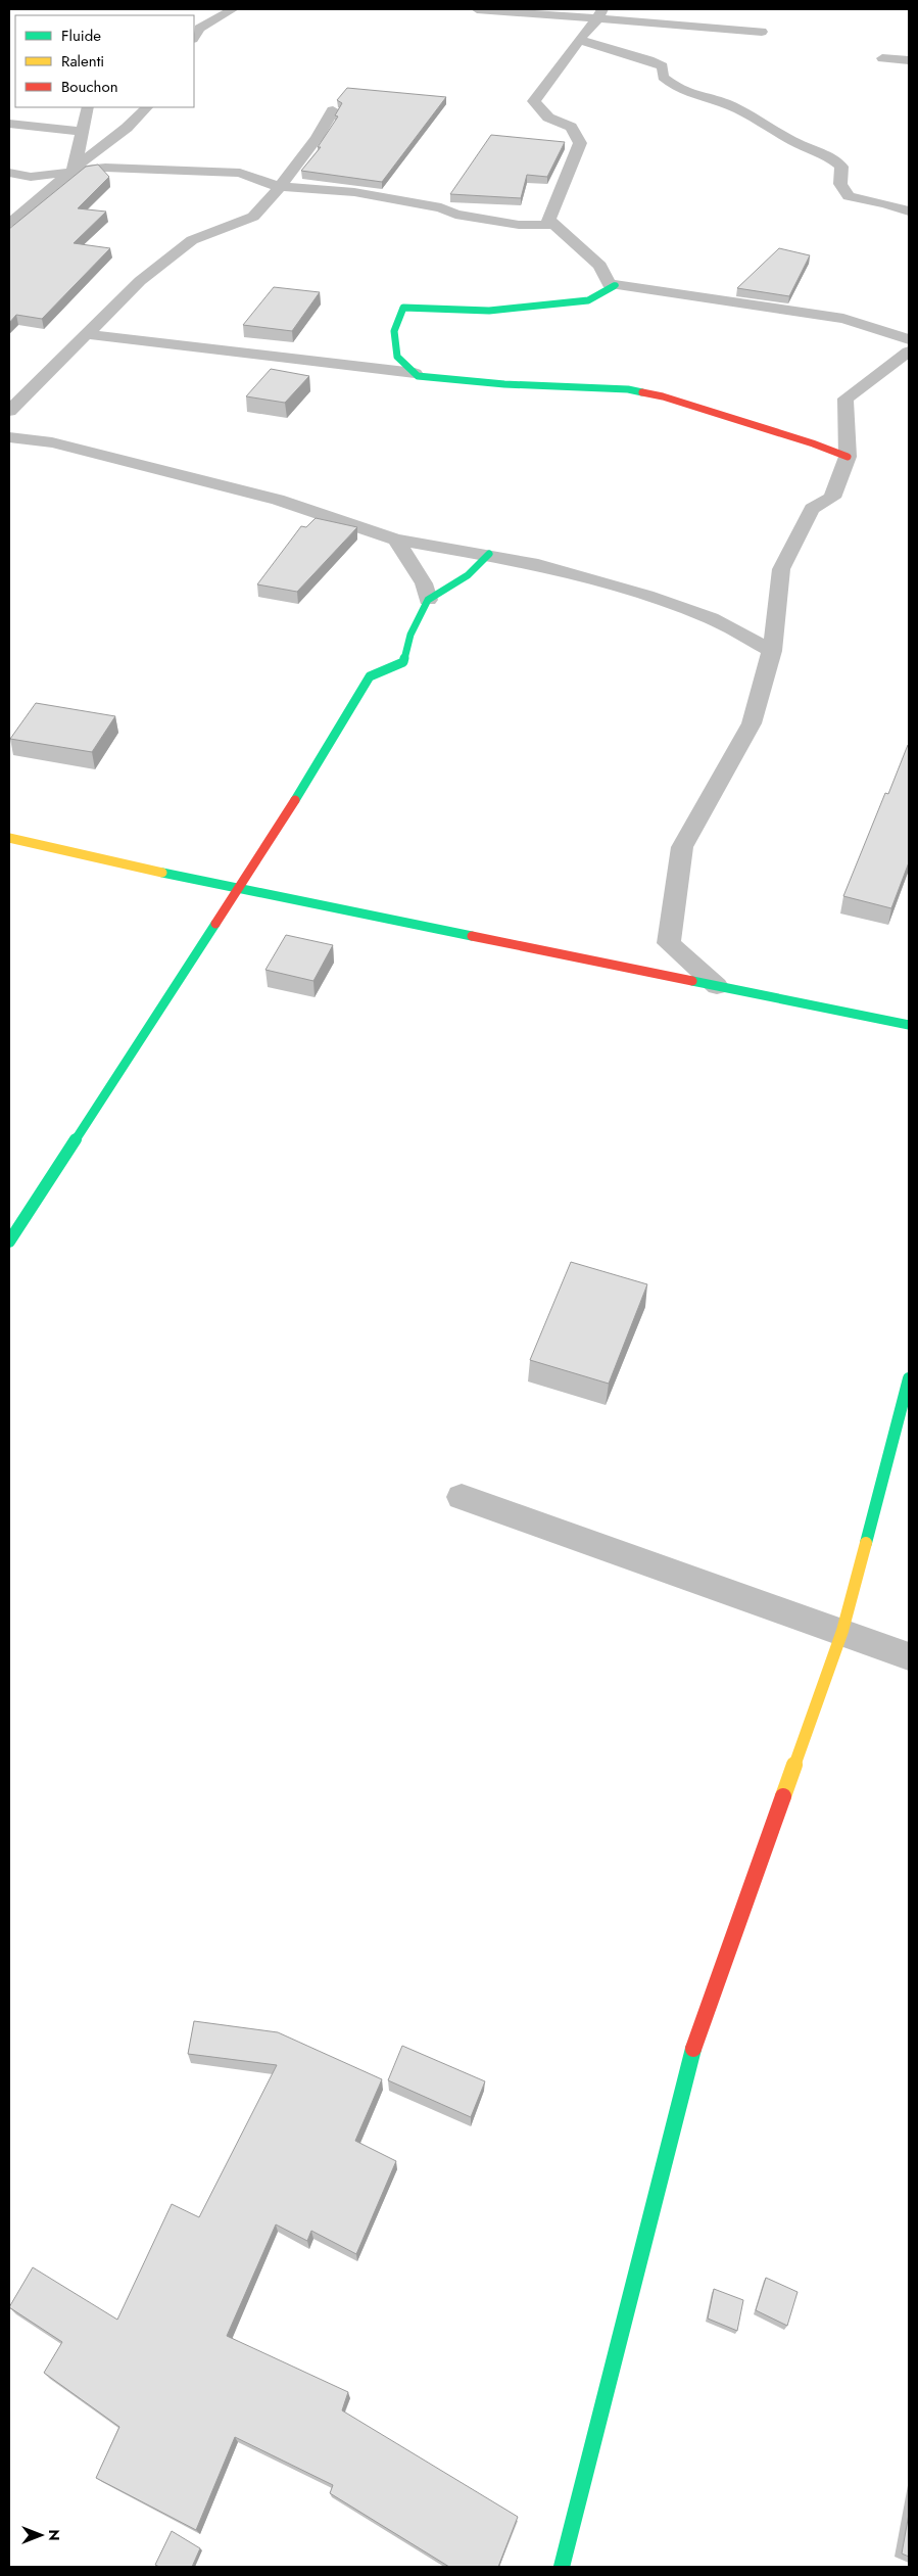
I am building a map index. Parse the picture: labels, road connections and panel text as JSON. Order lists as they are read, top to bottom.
{
  "legend": ["Fluide", "Ralenti", "Bouchon"],
  "north": "right"
}
